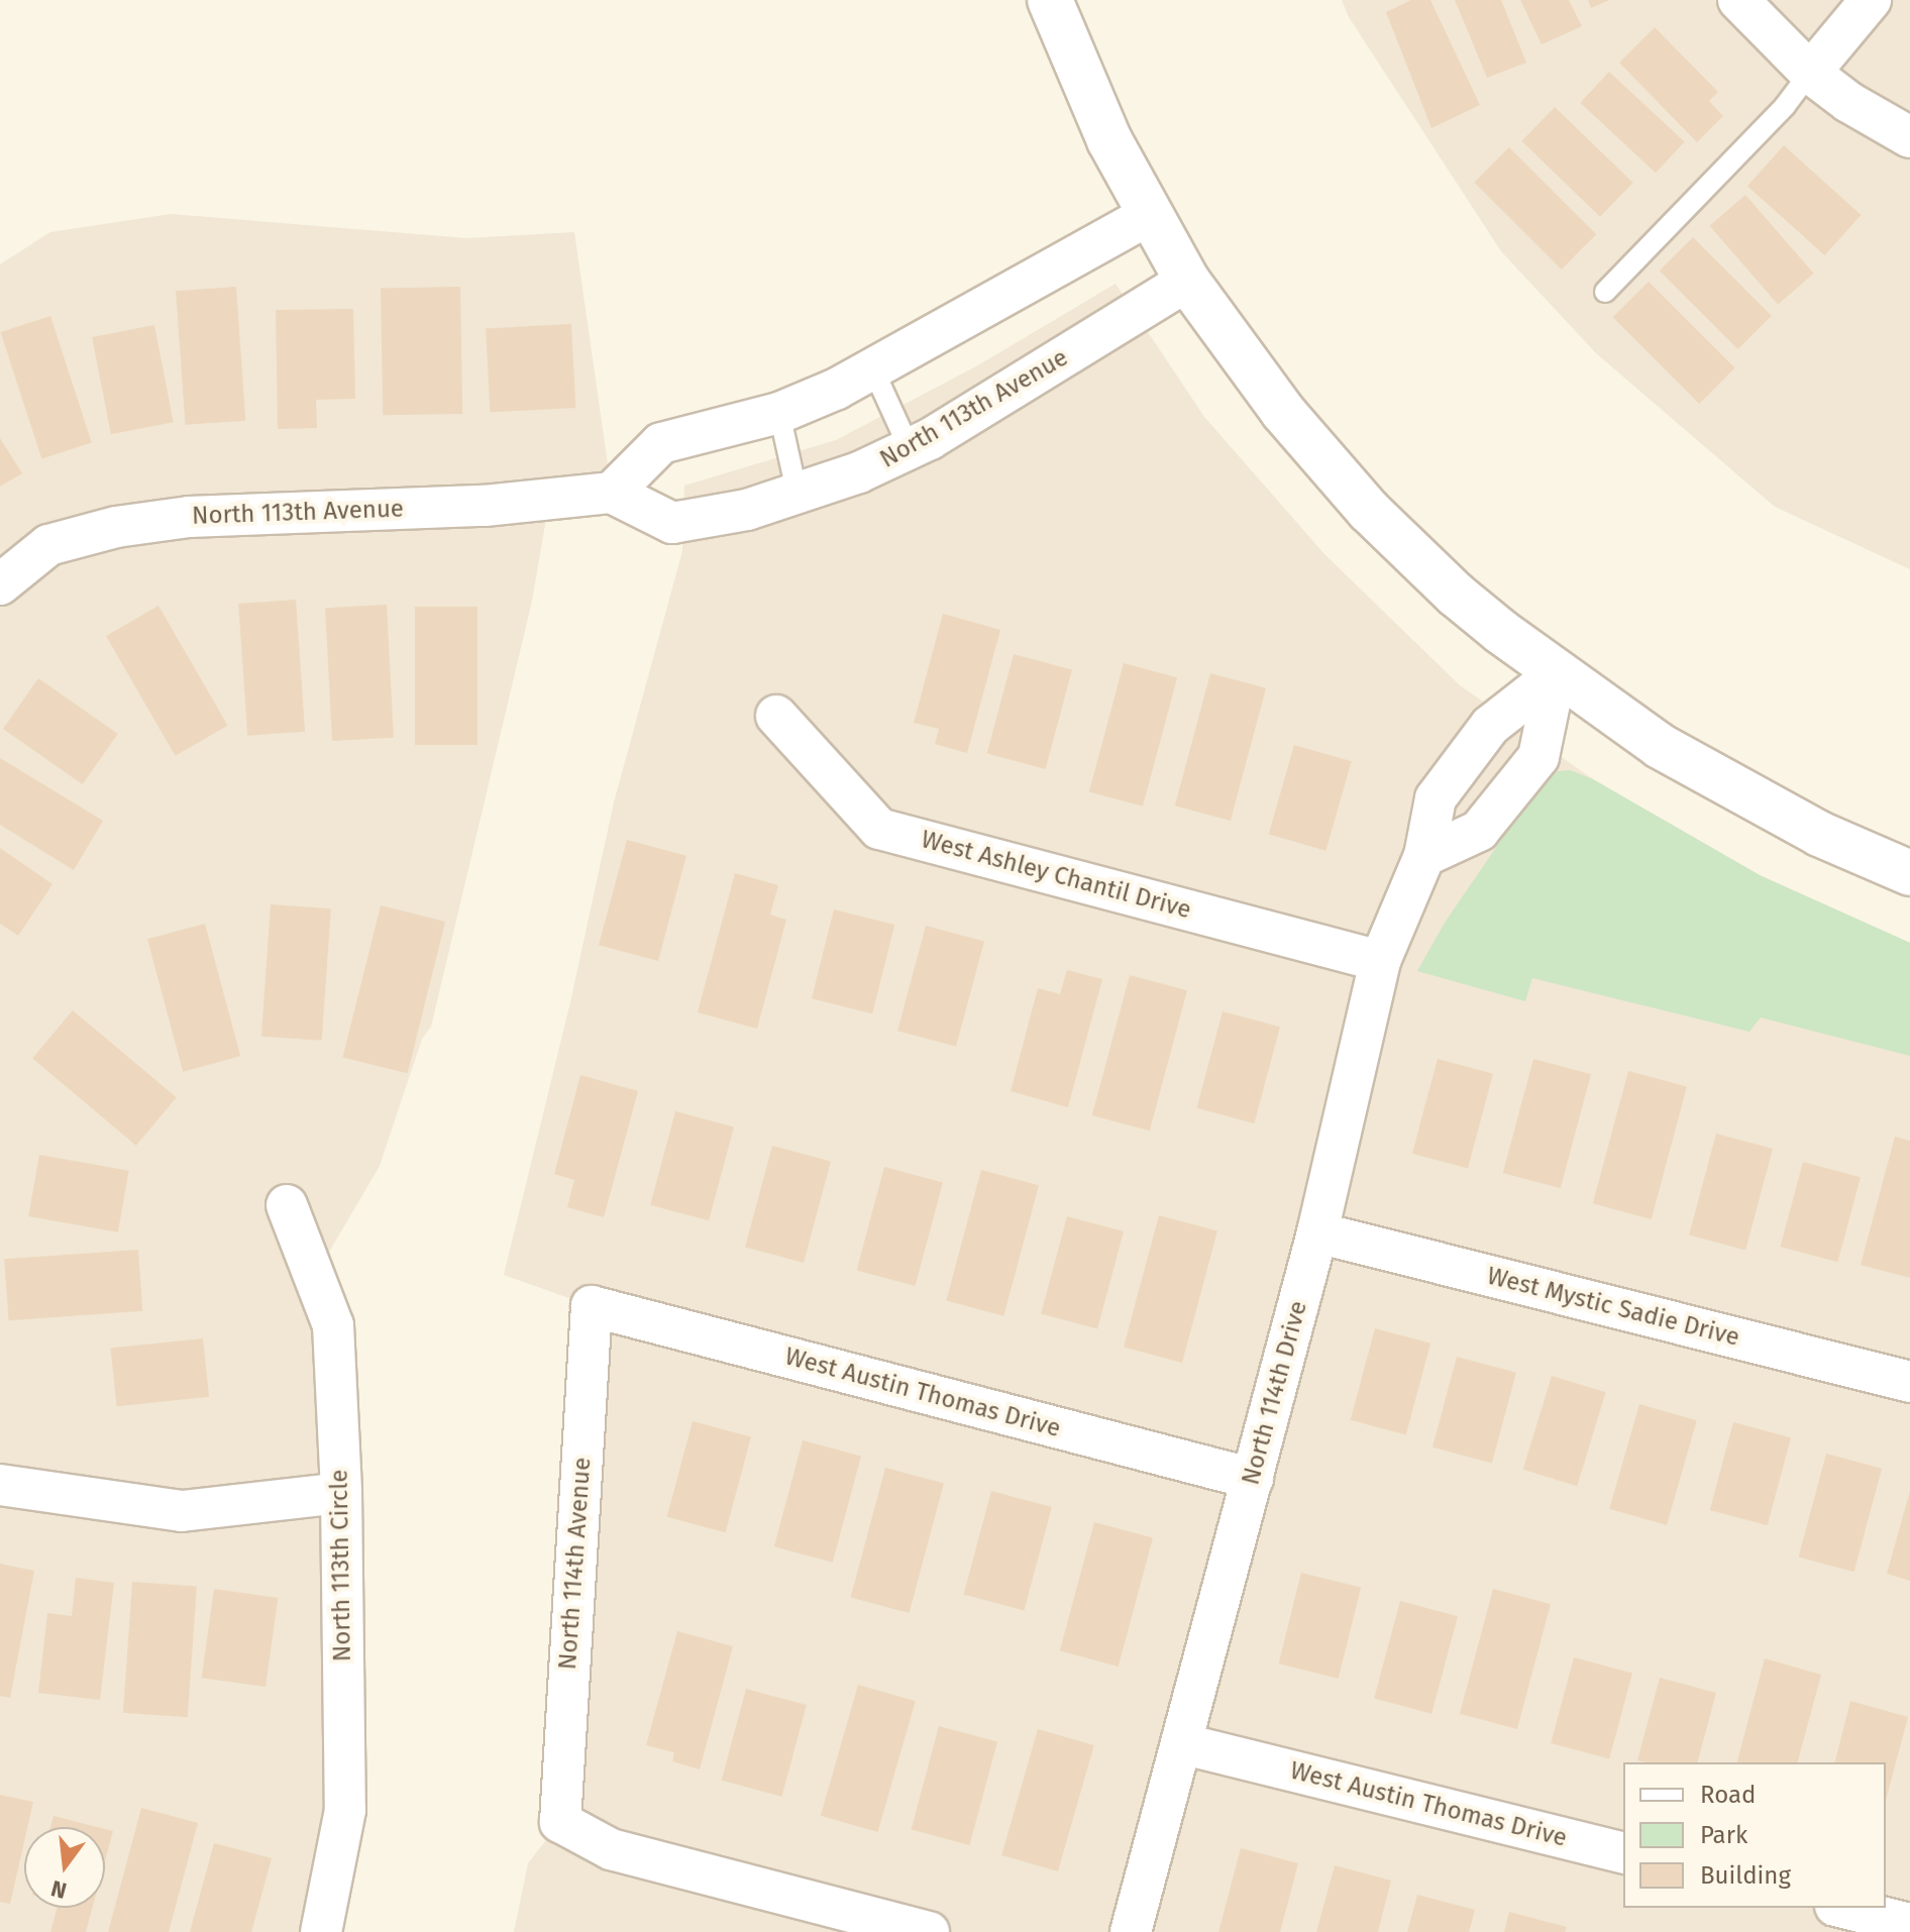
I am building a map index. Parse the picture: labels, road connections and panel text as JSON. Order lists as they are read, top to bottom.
{
  "streets": {
    "street": [
      "North 113th Avenue",
      "West Ashley Chantil Drive",
      "West Mystic Sadie Drive",
      "West Austin Thomas Drive",
      "North 114th Drive",
      "North 114th Avenue",
      "North 113th Circle"
    ]
  },
  "crossings": [
    ["West Ashley Chantil Drive", "North 114th Drive"],
    ["West Mystic Sadie Drive", "North 114th Drive"],
    ["West Austin Thomas Drive", "North 114th Drive"],
    ["West Austin Thomas Drive", "North 114th Avenue"]
  ],
  "legend": ["Road", "Park", "Building"],
  "north": "bottom"
}
